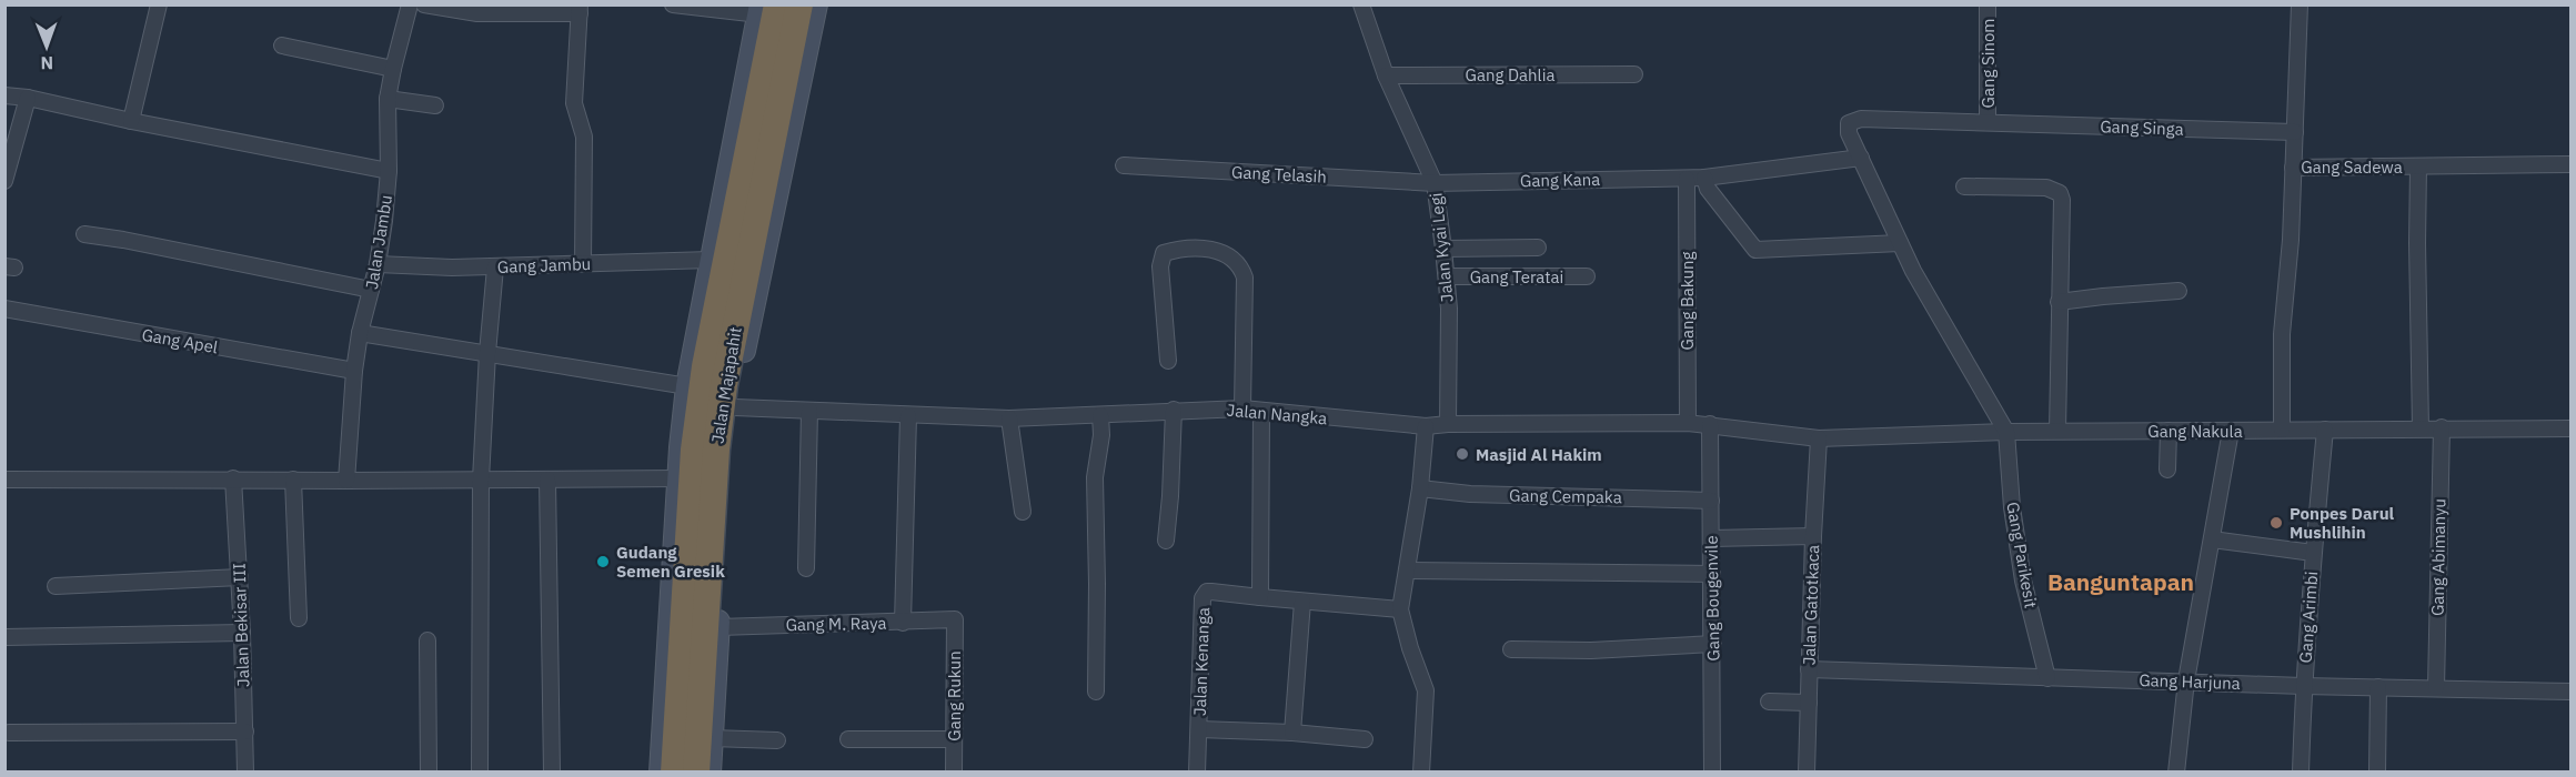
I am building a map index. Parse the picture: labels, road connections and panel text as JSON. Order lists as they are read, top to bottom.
{
  "streets": {
    "highway": ["Jalan Majapahit"],
    "street": [
      "Gang Sinom",
      "Gang Dahlia",
      "Gang Singa",
      "Gang Sadewa",
      "Gang Telasih",
      "Gang Kana",
      "Jalan Jambu",
      "Jalan Kyai Legi",
      "Gang Jambu",
      "Gang Teratai",
      "Gang Bakung",
      "Gang Apel",
      "Jalan Nangka",
      "Gang Nakula",
      "Gang Cempaka",
      "Gang Parikesit",
      "Gang Abimanyu",
      "Gang Bougenvile",
      "Jalan Gatotkaca",
      "Gang Arimbi",
      "Gang M. Raya",
      "Jalan Bekisar III",
      "Jalan Kenanga",
      "Gang Harjuna",
      "Gang Rukun"
    ]
  },
  "crossings": [
    ["Gang Sinom", "Gang Singa"],
    ["Gang Dahlia", "Jalan Kyai Legi"],
    ["Gang Singa", "Gang Sadewa"],
    ["Gang Singa", "Gang Kana"],
    ["Gang Telasih", "Gang Kana"],
    ["Gang Telasih", "Jalan Kyai Legi"],
    ["Gang Kana", "Jalan Kyai Legi"],
    ["Gang Kana", "Gang Bakung"],
    ["Jalan Jambu", "Gang Jambu"],
    ["Jalan Jambu", "Gang Apel"],
    ["Jalan Kyai Legi", "Gang Teratai"],
    ["Jalan Kyai Legi", "Jalan Nangka"],
    ["Gang Bakung", "Jalan Nangka"],
    ["Jalan Nangka", "Gang Nakula"],
    ["Jalan Nangka", "Gang Bougenvile"],
    ["Jalan Nangka", "Jalan Gatotkaca"],
    ["Gang Nakula", "Gang Parikesit"],
    ["Gang Nakula", "Gang Abimanyu"],
    ["Gang Nakula", "Jalan Gatotkaca"],
    ["Gang Nakula", "Gang Arimbi"],
    ["Gang Cempaka", "Gang Bougenvile"],
    ["Gang Parikesit", "Gang Harjuna"],
    ["Gang Abimanyu", "Gang Harjuna"],
    ["Jalan Gatotkaca", "Gang Harjuna"],
    ["Gang Arimbi", "Gang Harjuna"],
    ["Gang M. Raya", "Gang Rukun"]
  ],
  "districts": ["Banguntapan"],
  "places": ["Masjid Al Hakim", "Ponpes Darul Mushlihin", "Gudang Semen Gresik"],
  "north": "bottom"
}
